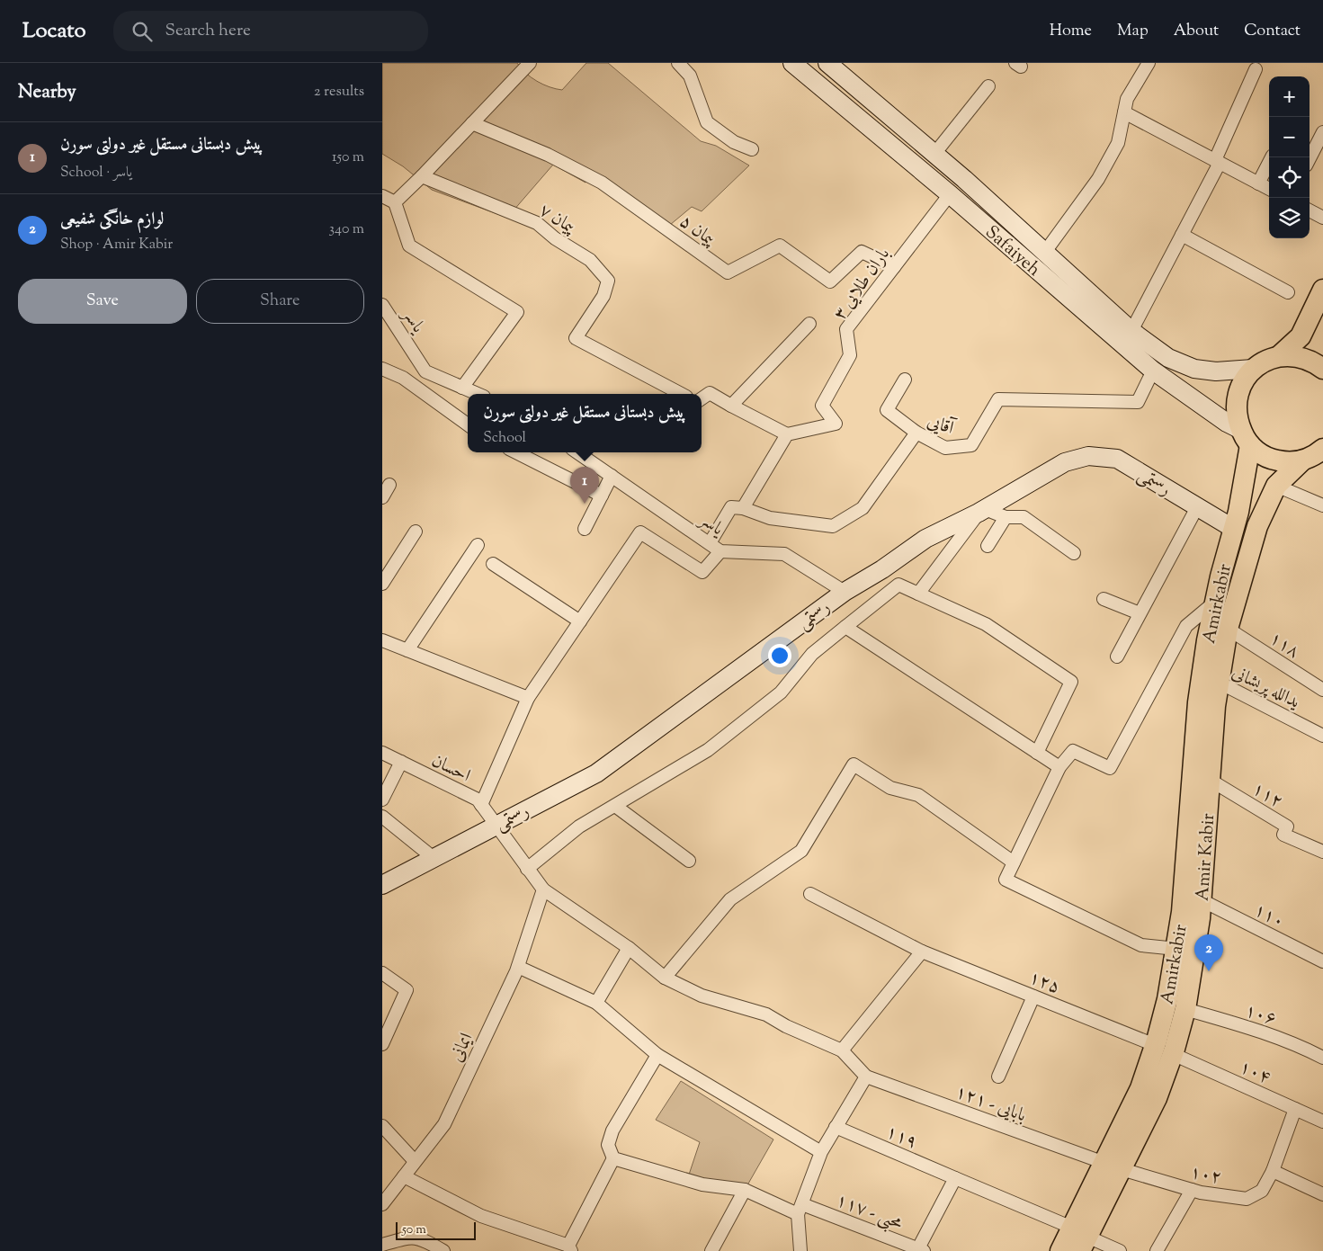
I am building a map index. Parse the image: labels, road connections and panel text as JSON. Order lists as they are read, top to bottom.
{
  "streets": {
    "main road": [
      "Safaiyeh",
      "رستمی",
      "Amirkabir",
      "Amir Kabir"
    ],
    "street": [
      "پیمان ۷",
      "پیمان ۵",
      "باران طلایی ۳",
      "یاسر",
      "آقایی",
      "۱۱۸",
      "یدالله پریشانی",
      "احسان",
      "۱۱۲",
      "۱۱۰",
      "۱۲۵",
      "۱۰۶",
      "ایمانی",
      "۱۰۴",
      "بابایی - ۱۲۱",
      "۱۱۹",
      "۱۰۲",
      "محبی - ۱۱۷"
    ]
  },
  "crossings": [
    ["پیمان ۵", "باران طلایی ۳"],
    ["Safaiyeh", "باران طلایی ۳"],
    ["Safaiyeh", "آقایی"],
    ["Safaiyeh", "Amirkabir"],
    ["یاسر", "رستمی"],
    ["رستمی", "Amirkabir"],
    ["رستمی", "احسان"],
    ["Amirkabir", "۱۱۲"],
    ["Amirkabir", "Amir Kabir"],
    ["Amirkabir", "۱۲۵"],
    ["Amirkabir", "بابایی - ۱۲۱"],
    ["Amirkabir", "۱۱۹"],
    ["Amirkabir", "۱۰۲"],
    ["۱۱۸", "Amir Kabir"],
    ["یدالله پریشانی", "Amir Kabir"],
    ["احسان", "ایمانی"],
    ["۱۱۲", "Amir Kabir"],
    ["Amir Kabir", "۱۱۰"],
    ["Amir Kabir", "۱۰۶"],
    ["Amir Kabir", "۱۰۴"],
    ["Amir Kabir", "بابایی - ۱۲۱"],
    ["Amir Kabir", "۱۰۲"],
    ["۱۰۴", "۱۰۲"],
    ["بابایی - ۱۲۱", "۱۰۲"]
  ],
  "scale_bar": "50 m",
  "page": {
    "header": "Locato",
    "search": "Search here",
    "nav": [
      "Home",
      "Map",
      "About",
      "Contact"
    ],
    "heading": ["Nearby", "2 results"],
    "map_buttons": ["+", "−"],
    "list": [
      {
        "mark": "1",
        "name": "پیش دبستانی مستقل غیر دولتی سورن",
        "note": "School · یاسر",
        "value": "150 m"
      },
      {
        "mark": "2",
        "name": "لوازم خانگی شفیعی",
        "note": "Shop · Amir Kabir",
        "value": "340 m"
      }
    ],
    "buttons": ["Save", "Share"],
    "popup": ["پیش دبستانی مستقل غیر دولتی سورن", "School"],
    "pins": ["1", "2"],
    "scale": "50 m"
  }
}
